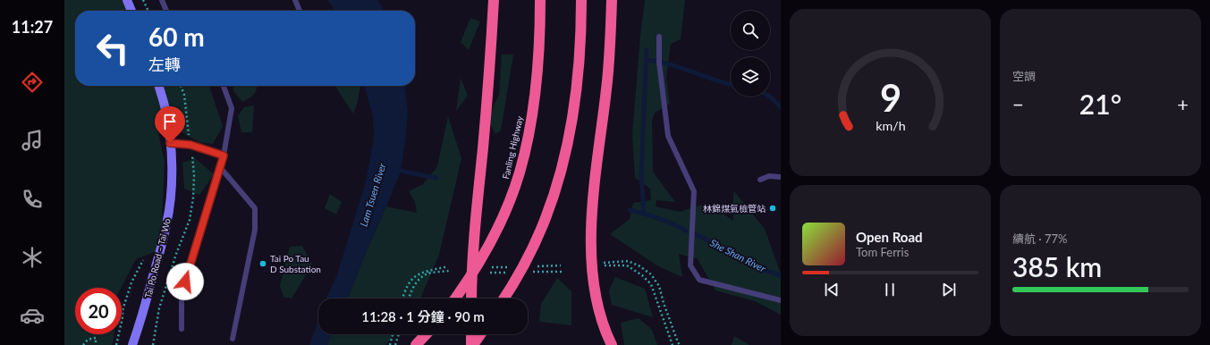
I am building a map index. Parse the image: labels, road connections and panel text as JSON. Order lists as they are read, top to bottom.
{
  "streets": {
    "highway": ["Fanling Highway"],
    "main road": ["Tai Po Road – Tai Wo"]
  },
  "water": ["Lam Tsuen River", "She Shan River"],
  "places": ["林錦煤氣檢管站", "Tai Po Tau D Substation"],
  "page": {
    "tabs": "11:27",
    "tile": [
      "空調",
      ["續航 · 77%", "385 km"]
    ],
    "turn": ["60 m", "左轉"],
    "heat": ["−", "21°", "+"],
    "song": ["Open Road", "Tom Ferris"],
    "limit": "20",
    "trip": "11:28 · 1 分鐘 · 90 m",
    "gauge": ["9", "km/h"]
  }
}
